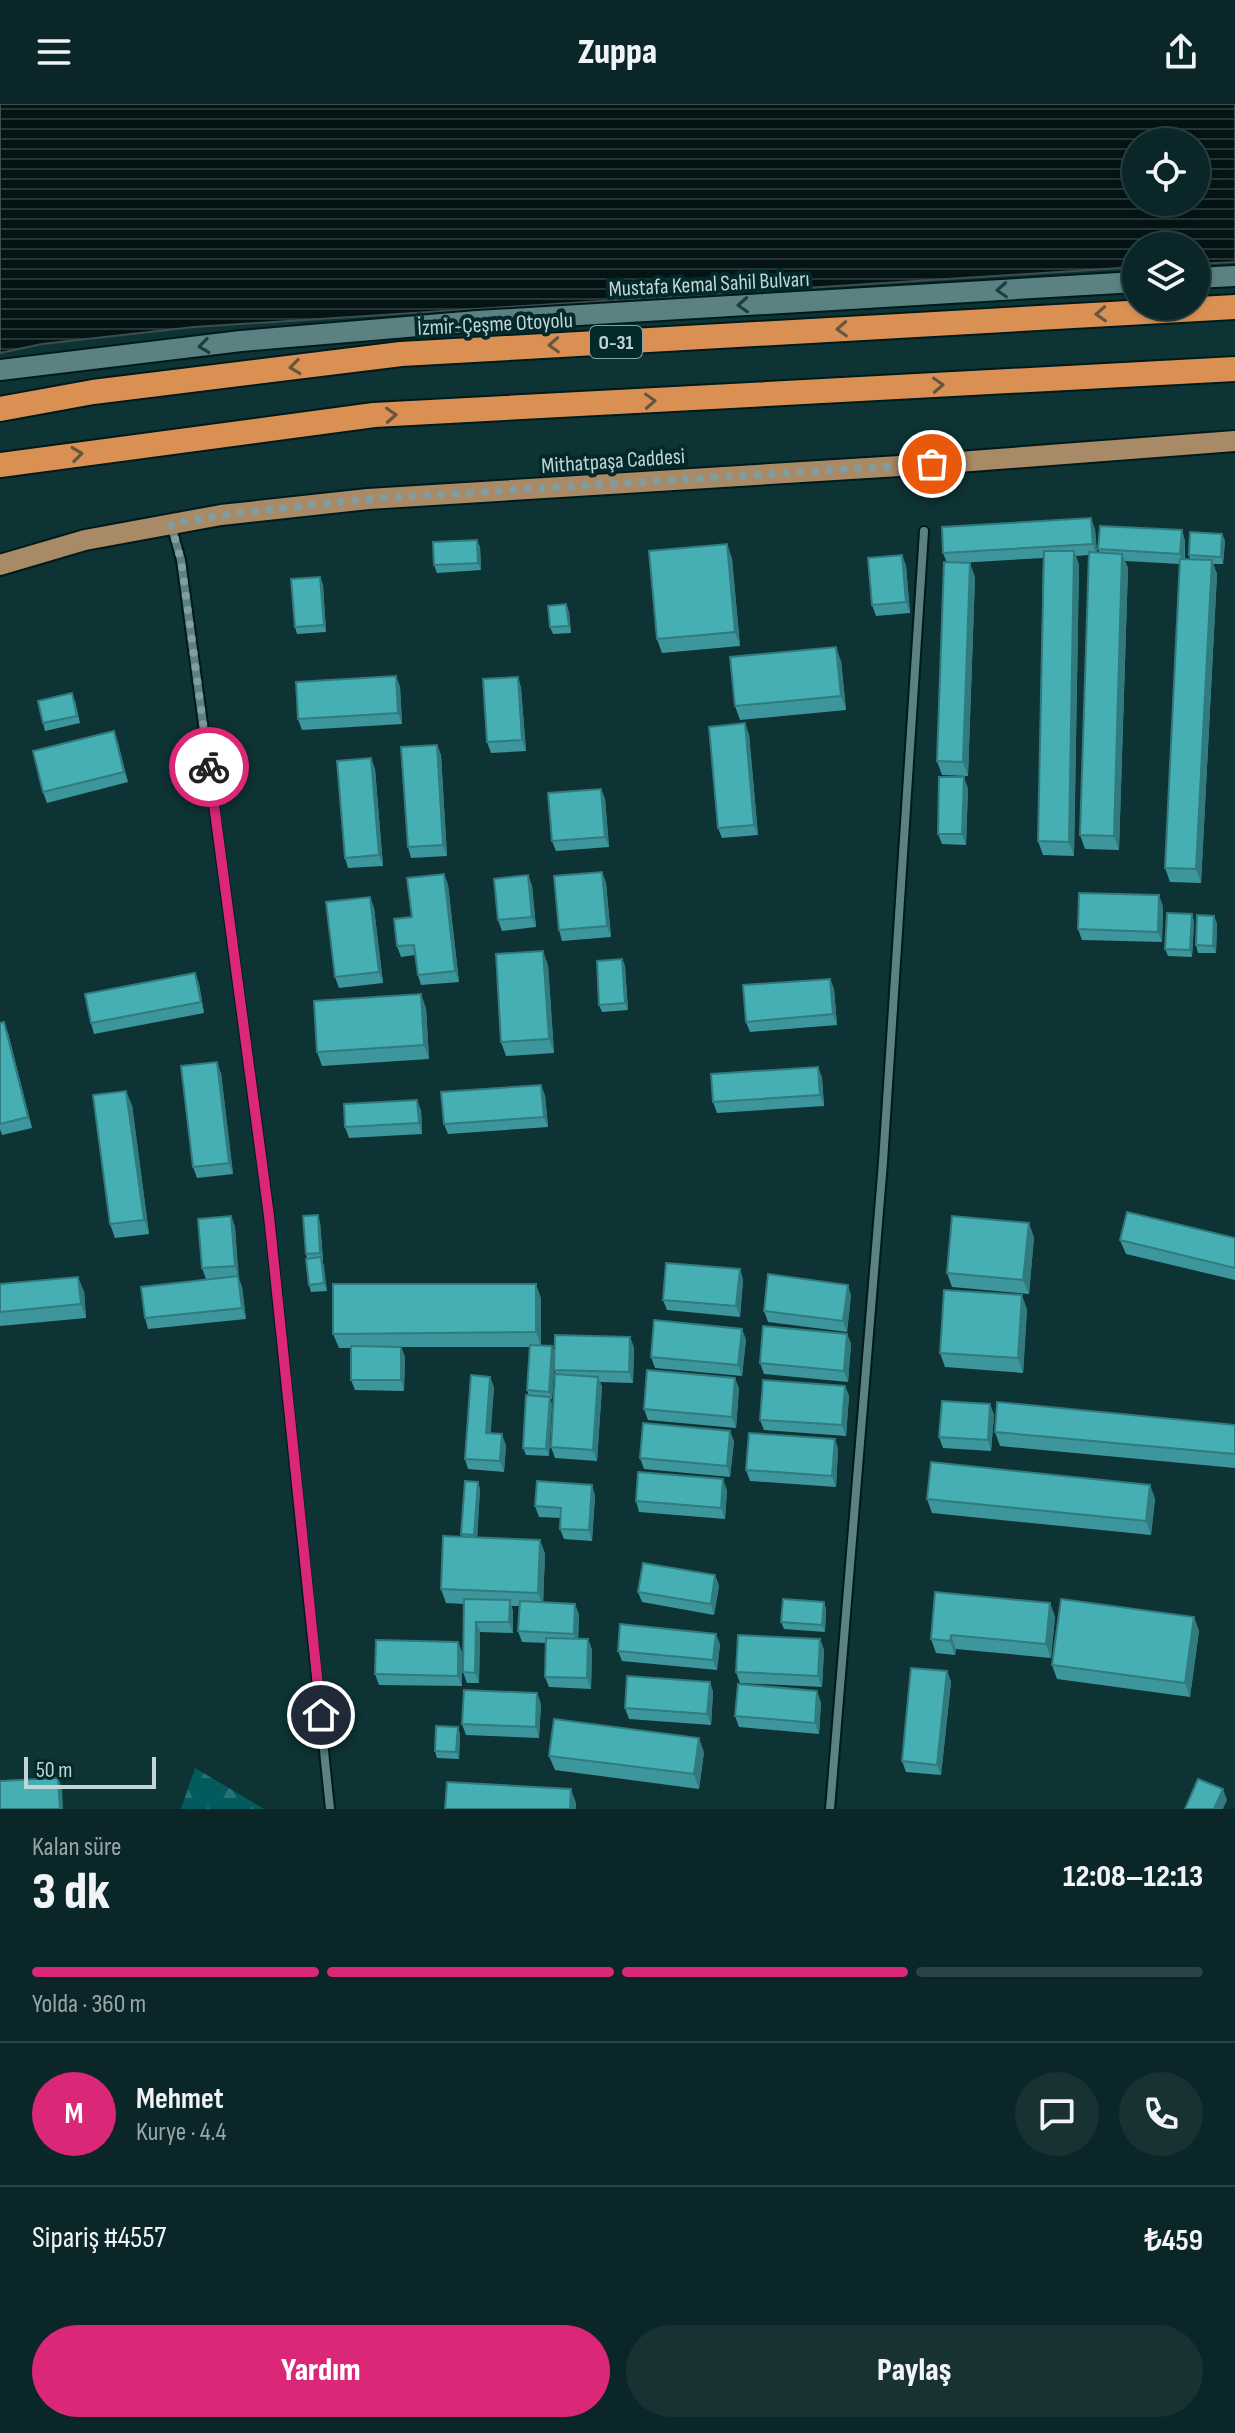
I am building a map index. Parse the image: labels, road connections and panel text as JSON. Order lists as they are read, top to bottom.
{
  "streets": {
    "highway": ["İzmir-Çeşme Otoyolu", "O-31"],
    "main road": ["Mustafa Kemal Sahil Bulvarı", "Mithatpaşa Caddesi"]
  },
  "one_way": ["Mustafa Kemal Sahil Bulvarı"],
  "scale_bar": "50 m",
  "page": {
    "header": "Zuppa",
    "scale": "50 m",
    "heading": ["3 dk", "Kalan süre", "12:08–12:13"],
    "panel": [
      "Mehmet",
      "Kurye · 4.4",
      "Sipariş #4557",
      "₺459"
    ],
    "bar": "Yolda · 360 m",
    "round": "M",
    "buttons": ["Yardım", "Paylaş"]
  }
}
